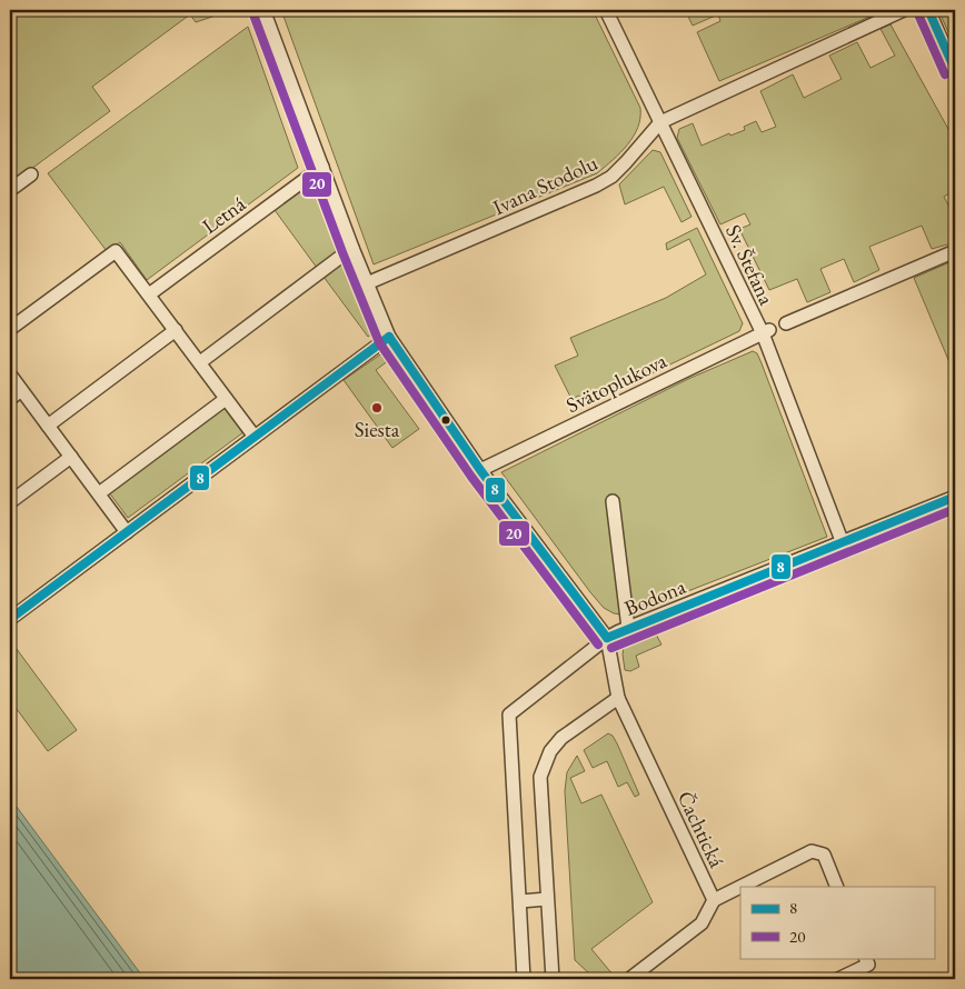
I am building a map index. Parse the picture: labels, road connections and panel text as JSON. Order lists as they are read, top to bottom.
{
  "streets": {
    "street": [
      "Ivana Stodolu",
      "Letná",
      "Sv. Štefana",
      "Svätoplukova",
      "Bodona",
      "Čachtická"
    ]
  },
  "crossings": [
    ["Ivana Stodolu", "Sv. Štefana"],
    ["Sv. Štefana", "Svätoplukova"],
    ["Sv. Štefana", "Bodona"],
    ["Bodona", "Čachtická"]
  ],
  "places": ["Siesta"],
  "lines": ["transit line 8", "transit line 20"],
  "legend": ["8", "20"]
}
